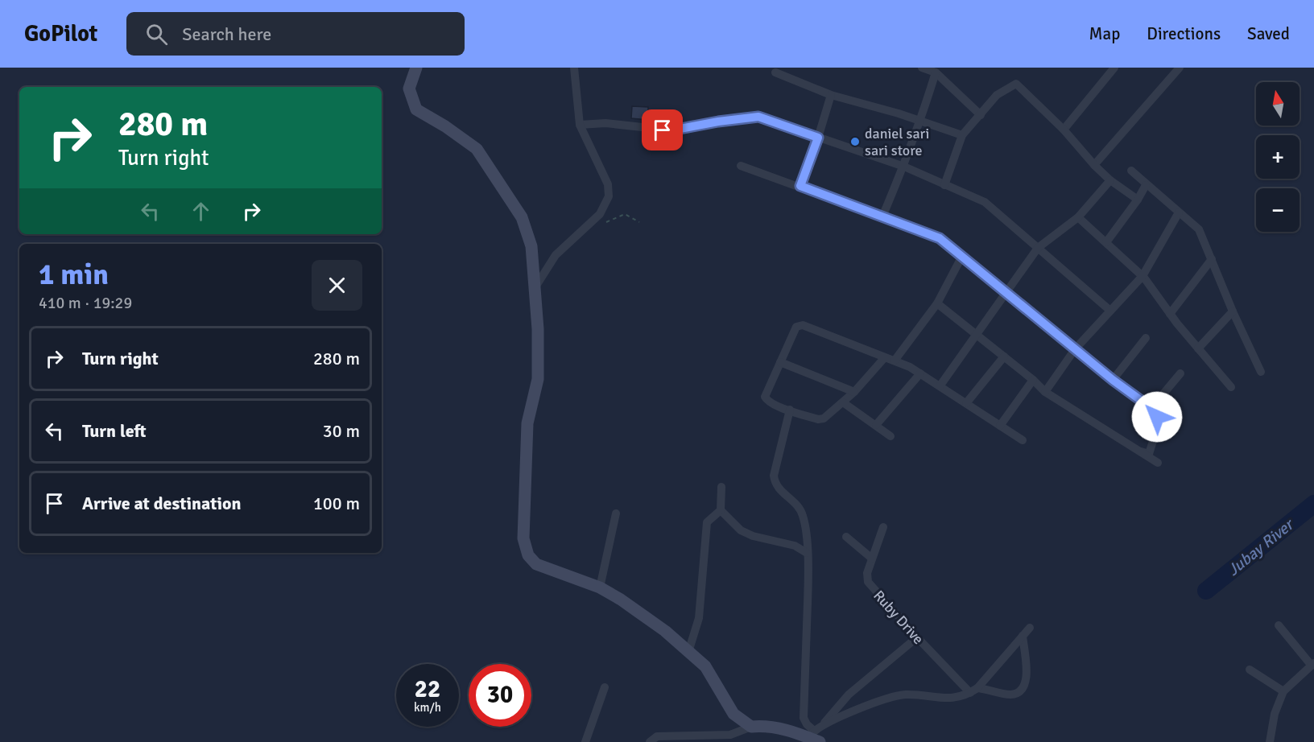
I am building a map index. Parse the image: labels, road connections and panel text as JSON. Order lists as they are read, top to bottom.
{
  "streets": {
    "street": ["Ruby Drive"]
  },
  "water": ["Jubay River"],
  "places": ["daniel sari sari store"],
  "north": "top",
  "page": {
    "header": "GoPilot",
    "search": "Search here",
    "nav": ["Map", "Directions", "Saved"],
    "map_buttons": ["+", "−"],
    "turn": ["280 m", "Turn right"],
    "heading": ["1 min", "410 m · 19:29"],
    "list": [
      {
        "name": "Turn right",
        "value": "280 m"
      },
      {
        "name": "Turn left",
        "value": "30 m"
      },
      {
        "name": "Arrive at destination",
        "value": "100 m"
      }
    ],
    "speed": "22 km/h",
    "limit": "30"
  }
}
